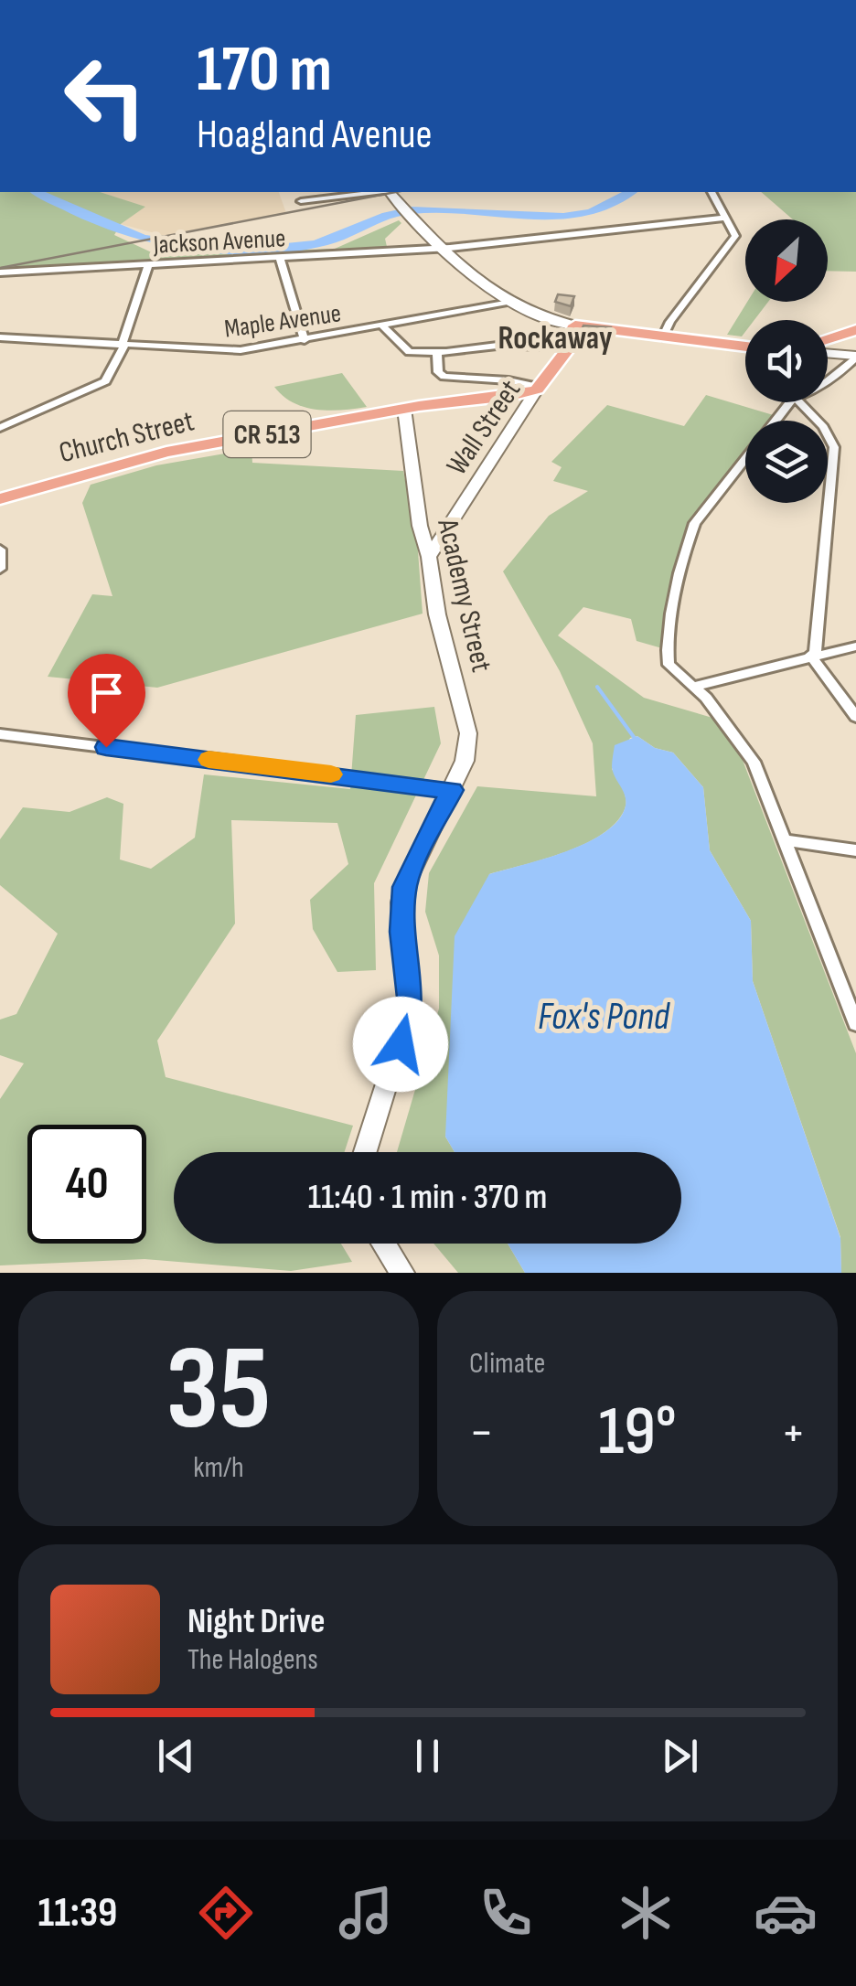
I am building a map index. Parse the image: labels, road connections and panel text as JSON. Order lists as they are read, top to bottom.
{
  "streets": {
    "main road": ["Wall Street", "CR 513", "Church Street"],
    "street": ["Jackson Avenue", "Maple Avenue", "Academy Street"]
  },
  "crossings": [
    ["Wall Street", "Church Street"],
    ["Wall Street", "Academy Street"],
    ["Church Street", "Academy Street"]
  ],
  "districts": ["Rockaway"],
  "water": ["Fox's Pond"],
  "north": "bottom left",
  "page": {
    "turn": ["170 m", "Hoagland Avenue"],
    "limit": "40",
    "trip": "11:40 · 1 min · 370 m",
    "tile": [
      ["35", "km/h"],
      "Climate"
    ],
    "heat": ["−", "19°", "+"],
    "song": ["Night Drive", "The Halogens"],
    "tabs": "11:39"
  }
}
